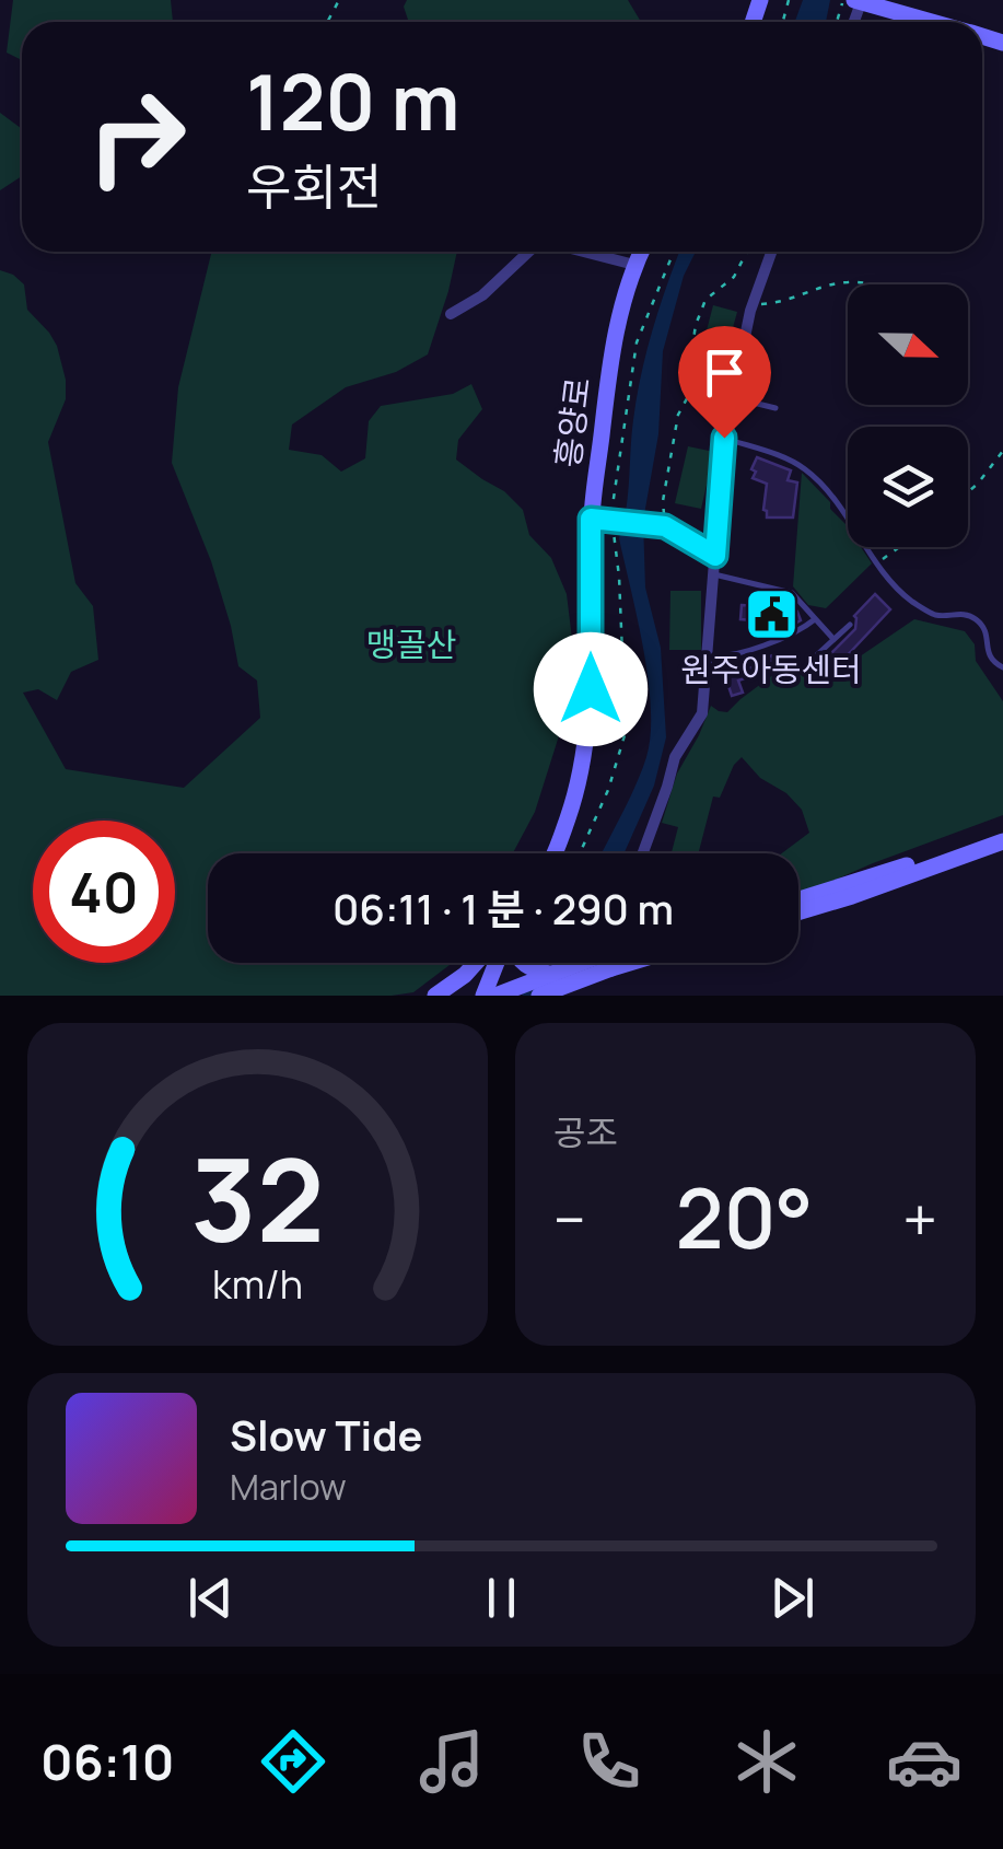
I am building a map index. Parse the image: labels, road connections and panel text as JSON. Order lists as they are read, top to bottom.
{
  "streets": {
    "street": ["흥양로"]
  },
  "parks": ["맹골산"],
  "places": {
    "public building": ["원주아동센터"]
  },
  "north": "right",
  "page": {
    "turn": ["120 m", "우회전"],
    "limit": "40",
    "trip": "06:11 · 1 분 · 290 m",
    "tile": "공조",
    "heat": ["−", "20°", "+"],
    "song": ["Slow Tide", "Marlow"],
    "tabs": "06:10",
    "gauge": ["32", "km/h"]
  }
}
